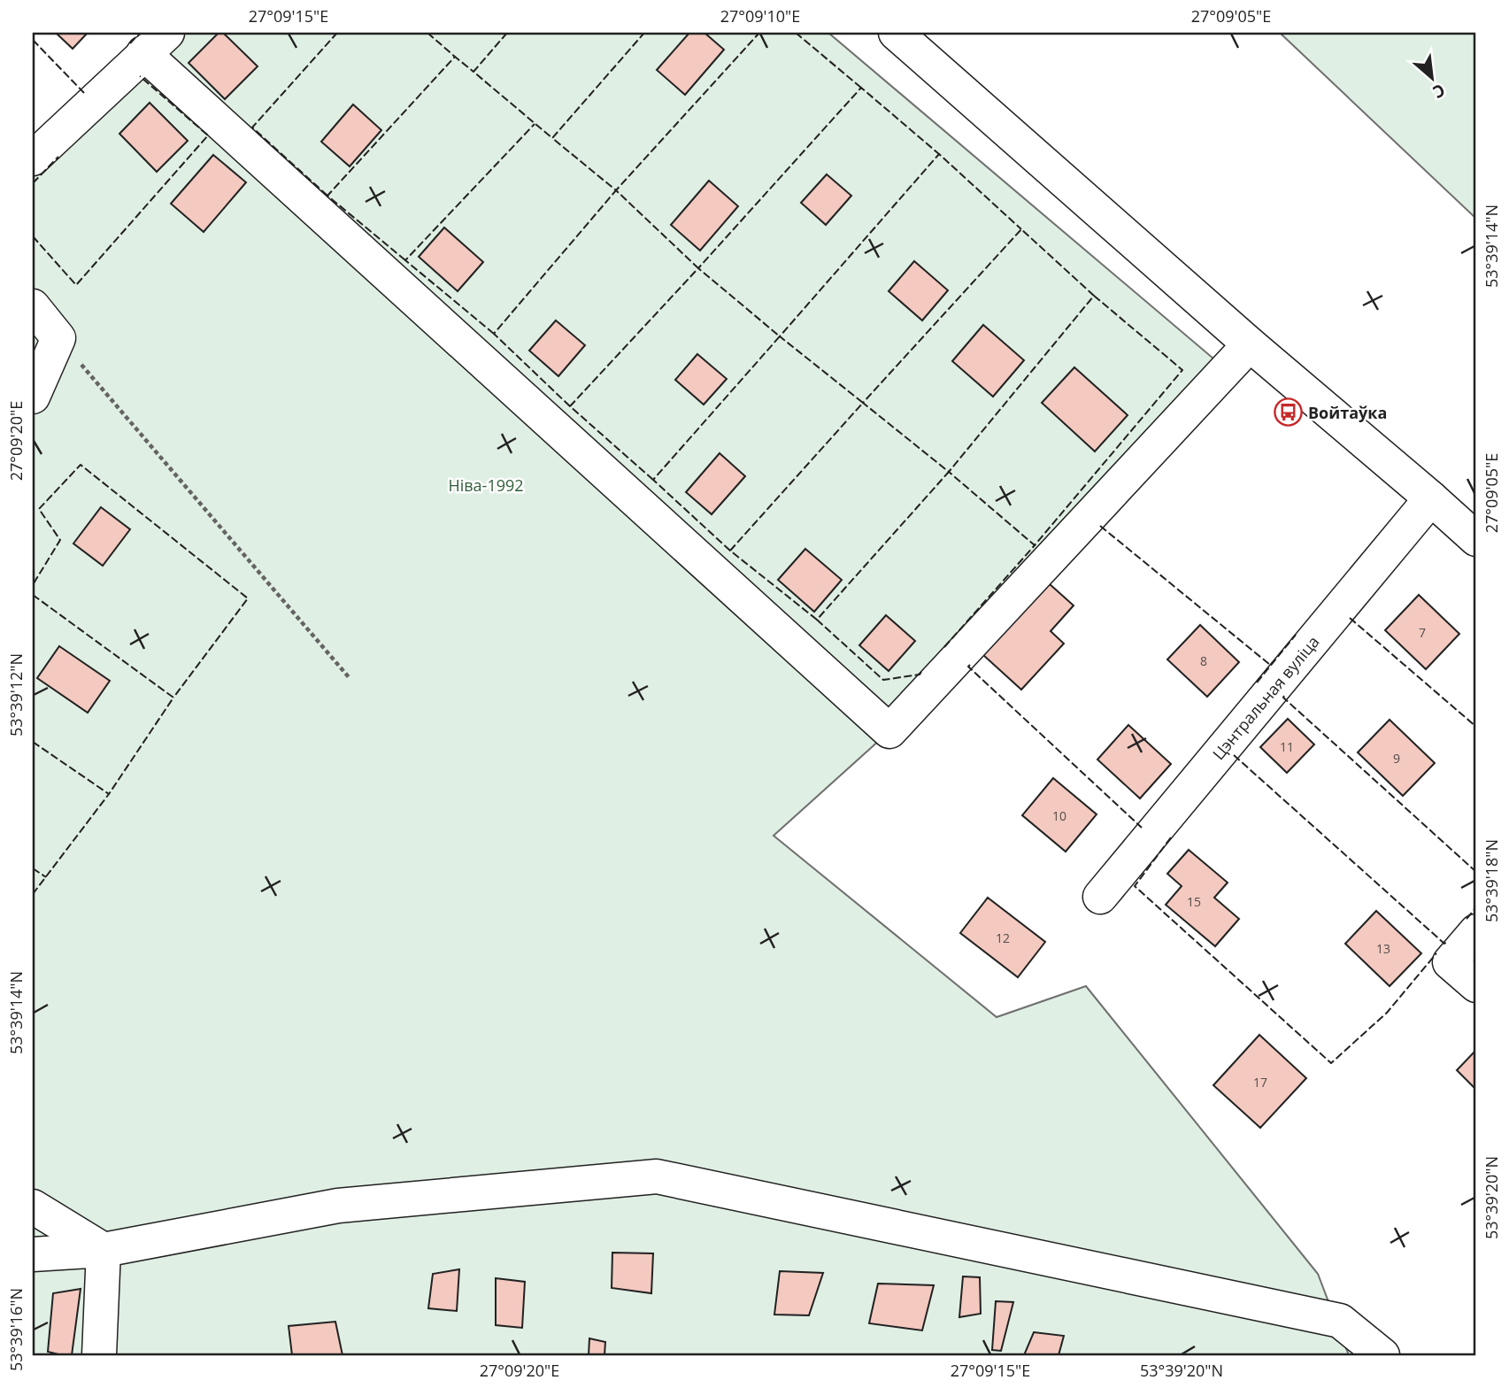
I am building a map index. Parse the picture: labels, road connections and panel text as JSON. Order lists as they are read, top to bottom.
{
  "streets": {
    "street": ["Цэнтральная вуліца"]
  },
  "parks": ["Ніва-1992"],
  "places": {
    "bus stop": ["Войтаўка"]
  },
  "house_numbers": [
    "7",
    "8",
    "11",
    "9",
    "10",
    "15",
    "12",
    "13",
    "17"
  ],
  "north": "bottom right",
  "coordinates": [
    "27°09'15\"E",
    "27°09'10\"E",
    "27°09'05\"E",
    "53°39'14\"N",
    "27°09'20\"E",
    "53°39'12\"N",
    "53°39'18\"N",
    "53°39'20\"N",
    "53°39'16\"N"
  ]
}
